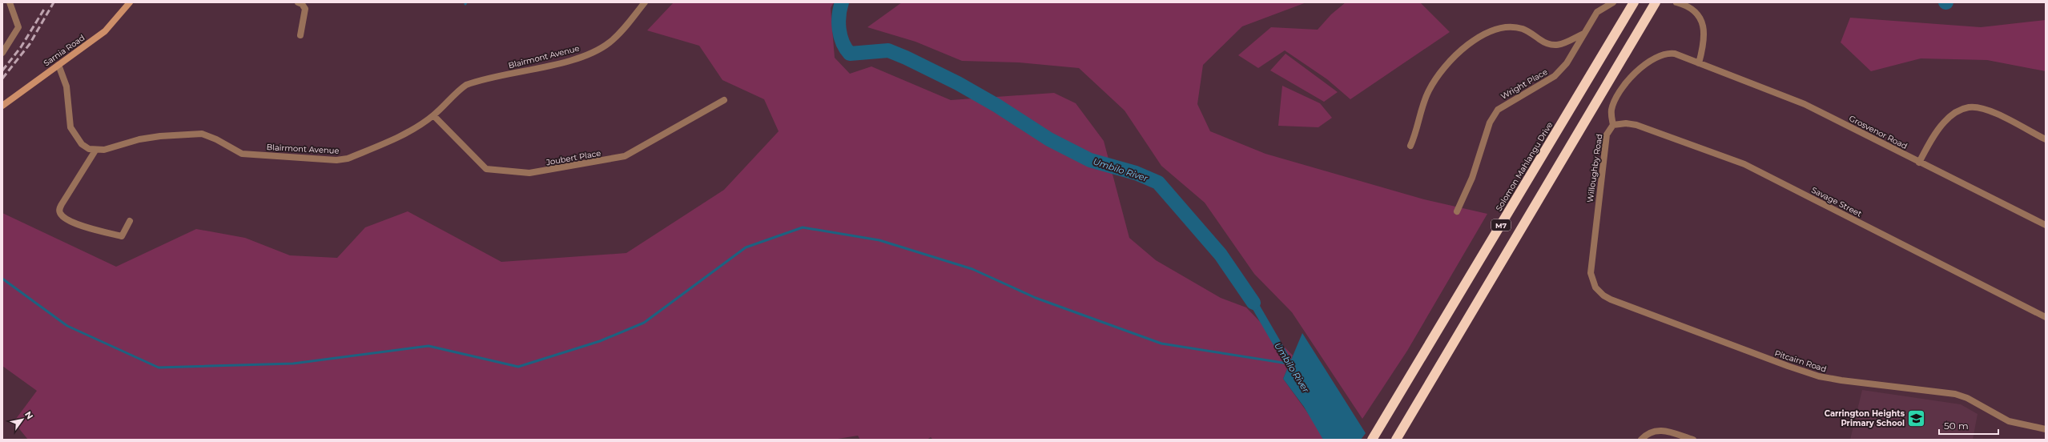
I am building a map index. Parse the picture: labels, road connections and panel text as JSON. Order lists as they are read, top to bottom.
{
  "streets": {
    "highway": ["Solomon Mahlangu Drive", "M7"],
    "main road": ["Sarnia Road"],
    "street": [
      "Blairmont Avenue",
      "Wright Place",
      "Grosvenor Road",
      "Joubert Place",
      "Willoughby Road",
      "Savage Street",
      "Pitcairn Road"
    ]
  },
  "crossings": [
    ["Blairmont Avenue", "Joubert Place"],
    ["Grosvenor Road", "Willoughby Road"],
    ["Willoughby Road", "Savage Street"],
    ["Willoughby Road", "Pitcairn Road"]
  ],
  "water": ["Umbilo River"],
  "places": {
    "school or university": ["Carrington Heights Primary School"]
  },
  "scale_bar": "50 m",
  "north": "top right"
}
